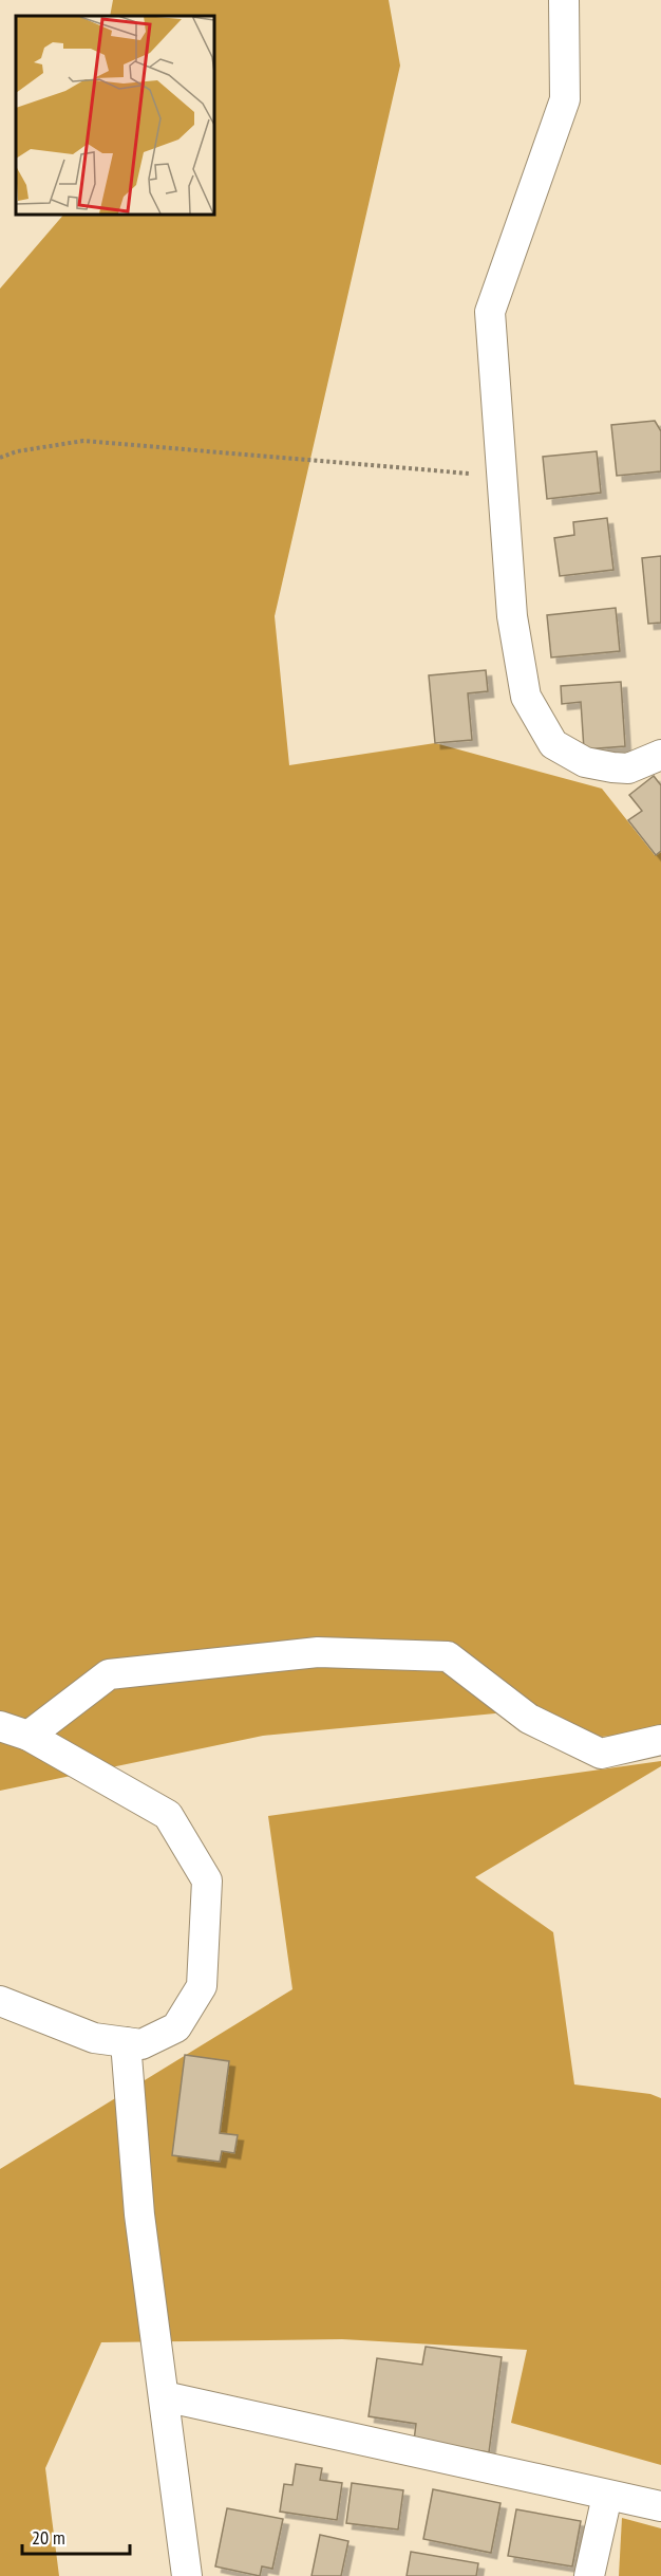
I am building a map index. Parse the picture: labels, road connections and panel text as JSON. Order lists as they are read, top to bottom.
{
  "scale_bar": "20 m"
}
